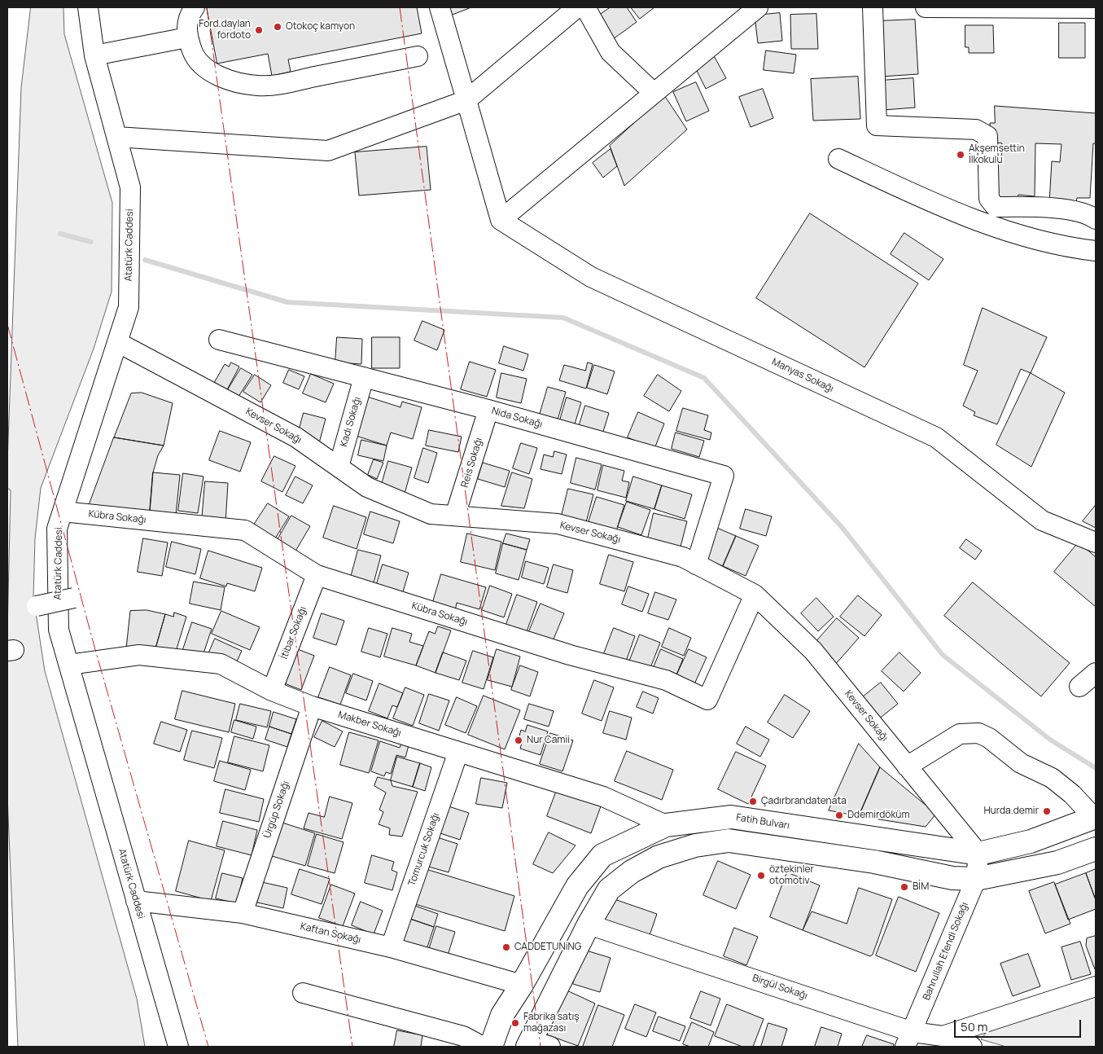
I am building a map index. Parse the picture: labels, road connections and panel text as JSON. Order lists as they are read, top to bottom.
{
  "streets": {
    "main road": ["Fatih Bulvarı"],
    "street": [
      "Atatürk Caddesi",
      "Manyas Sokağı",
      "Nida Sokağı",
      "Kadı Sokağı",
      "Kevser Sokağı",
      "Reis Sokağı",
      "Kübra Sokağı",
      "İtibar Sokağı",
      "Makber Sokağı",
      "Ürgüp Sokağı",
      "Tomurcuk Sokağı",
      "Kaftan Sokağı",
      "Bahrullah Efendi Sokağı",
      "Birgül Sokağı"
    ]
  },
  "crossings": [
    ["Atatürk Caddesi", "Kevser Sokağı"],
    ["Atatürk Caddesi", "Kübra Sokağı"],
    ["Atatürk Caddesi", "Makber Sokağı"],
    ["Atatürk Caddesi", "Kaftan Sokağı"],
    ["Nida Sokağı", "Kadı Sokağı"],
    ["Nida Sokağı", "Kevser Sokağı"],
    ["Nida Sokağı", "Reis Sokağı"],
    ["Kadı Sokağı", "Kevser Sokağı"],
    ["Kevser Sokağı", "Reis Sokağı"],
    ["Kevser Sokağı", "Kübra Sokağı"],
    ["Kevser Sokağı", "Fatih Bulvarı"],
    ["Kevser Sokağı", "Bahrullah Efendi Sokağı"],
    ["Kübra Sokağı", "İtibar Sokağı"],
    ["İtibar Sokağı", "Makber Sokağı"],
    ["Makber Sokağı", "Ürgüp Sokağı"],
    ["Makber Sokağı", "Fatih Bulvarı"],
    ["Makber Sokağı", "Tomurcuk Sokağı"],
    ["Ürgüp Sokağı", "Kaftan Sokağı"],
    ["Fatih Bulvarı", "Kaftan Sokağı"],
    ["Fatih Bulvarı", "Bahrullah Efendi Sokağı"],
    ["Tomurcuk Sokağı", "Kaftan Sokağı"],
    ["Bahrullah Efendi Sokağı", "Birgül Sokağı"]
  ],
  "places": [
    "Otokoç kamyon",
    "Ford.daylan fordoto",
    "Akşemsettin İlkokulu",
    "Nur Camii",
    "Çadırbrandatenata",
    "Hurda.demir",
    "Ddemirdöküm",
    "öztekinler otomotiv",
    "BİM",
    "CADDETUNiNG",
    "Fabrika satış mağazası"
  ],
  "scale_bar": "50 m"
}
